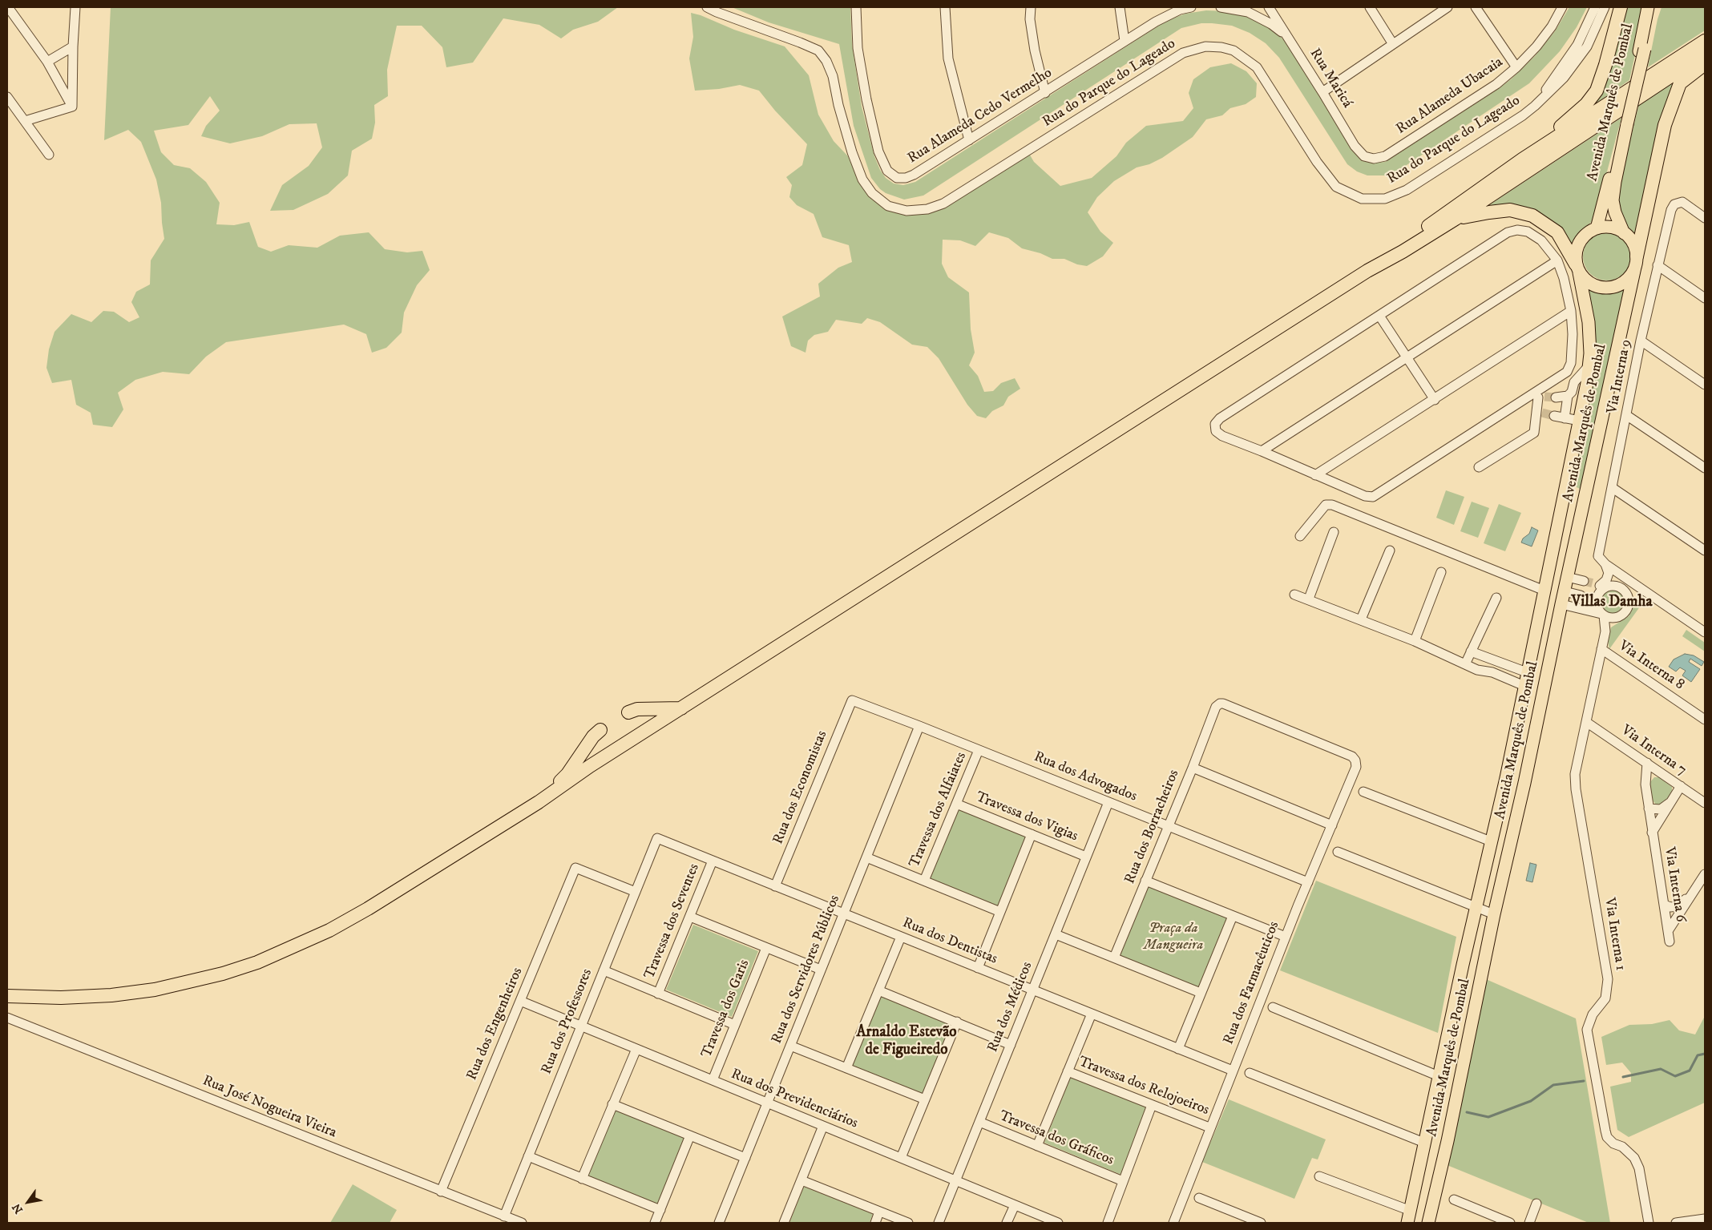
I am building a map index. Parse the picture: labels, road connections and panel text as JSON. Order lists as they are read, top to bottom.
{
  "streets": {
    "main road": ["Avenida Marquês de Pombal"],
    "street": [
      "Rua Maricá",
      "Rua do Parque do Lageado",
      "Rua Alameda Ubacaia",
      "Rua Alameda Cedo Vermelho",
      "Via Interna 9",
      "Via Interna 8",
      "Via Interna 7",
      "Rua dos Advogados",
      "Rua dos Economistas",
      "Travessa dos Alfaiates",
      "Travessa dos Vigias",
      "Rua dos Borracheiros",
      "Via Interna 6",
      "Travessa dos Seventes",
      "Via Interna 1",
      "Rua dos Dentistas",
      "Rua dos Servidores Públicos",
      "Rua dos Farmacêuticos",
      "Rua dos Médicos",
      "Travessa dos Garis",
      "Rua dos Professores",
      "Rua dos Engenheiros",
      "Travessa dos Relojoeiros",
      "Rua dos Previdenciários",
      "Rua José Nogueira Vieira",
      "Travessa dos Gráficos"
    ]
  },
  "crossings": [
    ["Rua Maricá", "Rua Alameda Ubacaia"],
    ["Via Interna 8", "Via Interna 1"],
    ["Via Interna 7", "Via Interna 6"],
    ["Via Interna 7", "Via Interna 1"],
    ["Rua dos Advogados", "Rua dos Economistas"],
    ["Rua dos Advogados", "Travessa dos Alfaiates"],
    ["Rua dos Advogados", "Rua dos Borracheiros"],
    ["Rua dos Advogados", "Rua dos Servidores Públicos"],
    ["Rua dos Advogados", "Rua dos Farmacêuticos"],
    ["Rua dos Advogados", "Rua dos Médicos"],
    ["Rua dos Economistas", "Rua dos Dentistas"],
    ["Travessa dos Alfaiates", "Travessa dos Vigias"],
    ["Travessa dos Vigias", "Rua dos Médicos"],
    ["Rua dos Borracheiros", "Rua dos Farmacêuticos"],
    ["Travessa dos Seventes", "Rua dos Dentistas"],
    ["Rua dos Dentistas", "Rua dos Servidores Públicos"],
    ["Rua dos Dentistas", "Rua dos Farmacêuticos"],
    ["Rua dos Dentistas", "Rua dos Médicos"],
    ["Rua dos Dentistas", "Rua dos Professores"],
    ["Rua dos Servidores Públicos", "Rua dos Previdenciários"],
    ["Rua dos Farmacêuticos", "Travessa dos Relojoeiros"],
    ["Rua dos Médicos", "Rua dos Previdenciários"],
    ["Rua dos Médicos", "Travessa dos Gráficos"],
    ["Travessa dos Garis", "Rua dos Previdenciários"],
    ["Rua dos Professores", "Rua dos Engenheiros"],
    ["Rua dos Professores", "Rua dos Previdenciários"],
    ["Rua dos Professores", "Rua José Nogueira Vieira"],
    ["Rua dos Engenheiros", "Rua dos Previdenciários"],
    ["Rua dos Engenheiros", "Rua José Nogueira Vieira"]
  ],
  "districts": ["Villas Damha", "Arnaldo Estevão de Figueiredo"],
  "parks": ["Praça da Mangueira"],
  "north": "bottom left"
}
